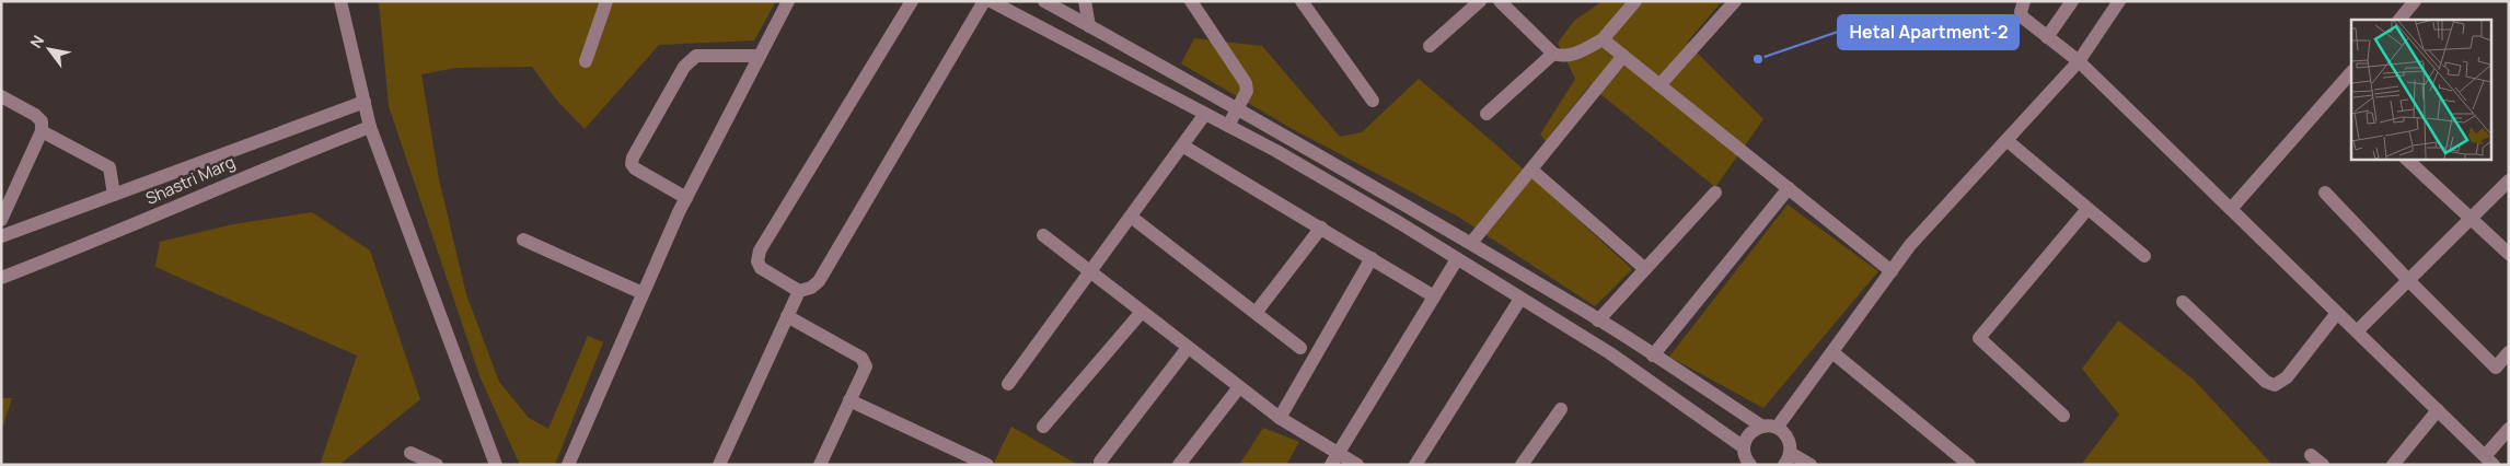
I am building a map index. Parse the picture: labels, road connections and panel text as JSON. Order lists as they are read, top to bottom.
{
  "streets": {
    "street": ["Shastri Marg"]
  },
  "places": ["Hetal Apartment-2"],
  "north": "top left"
}
